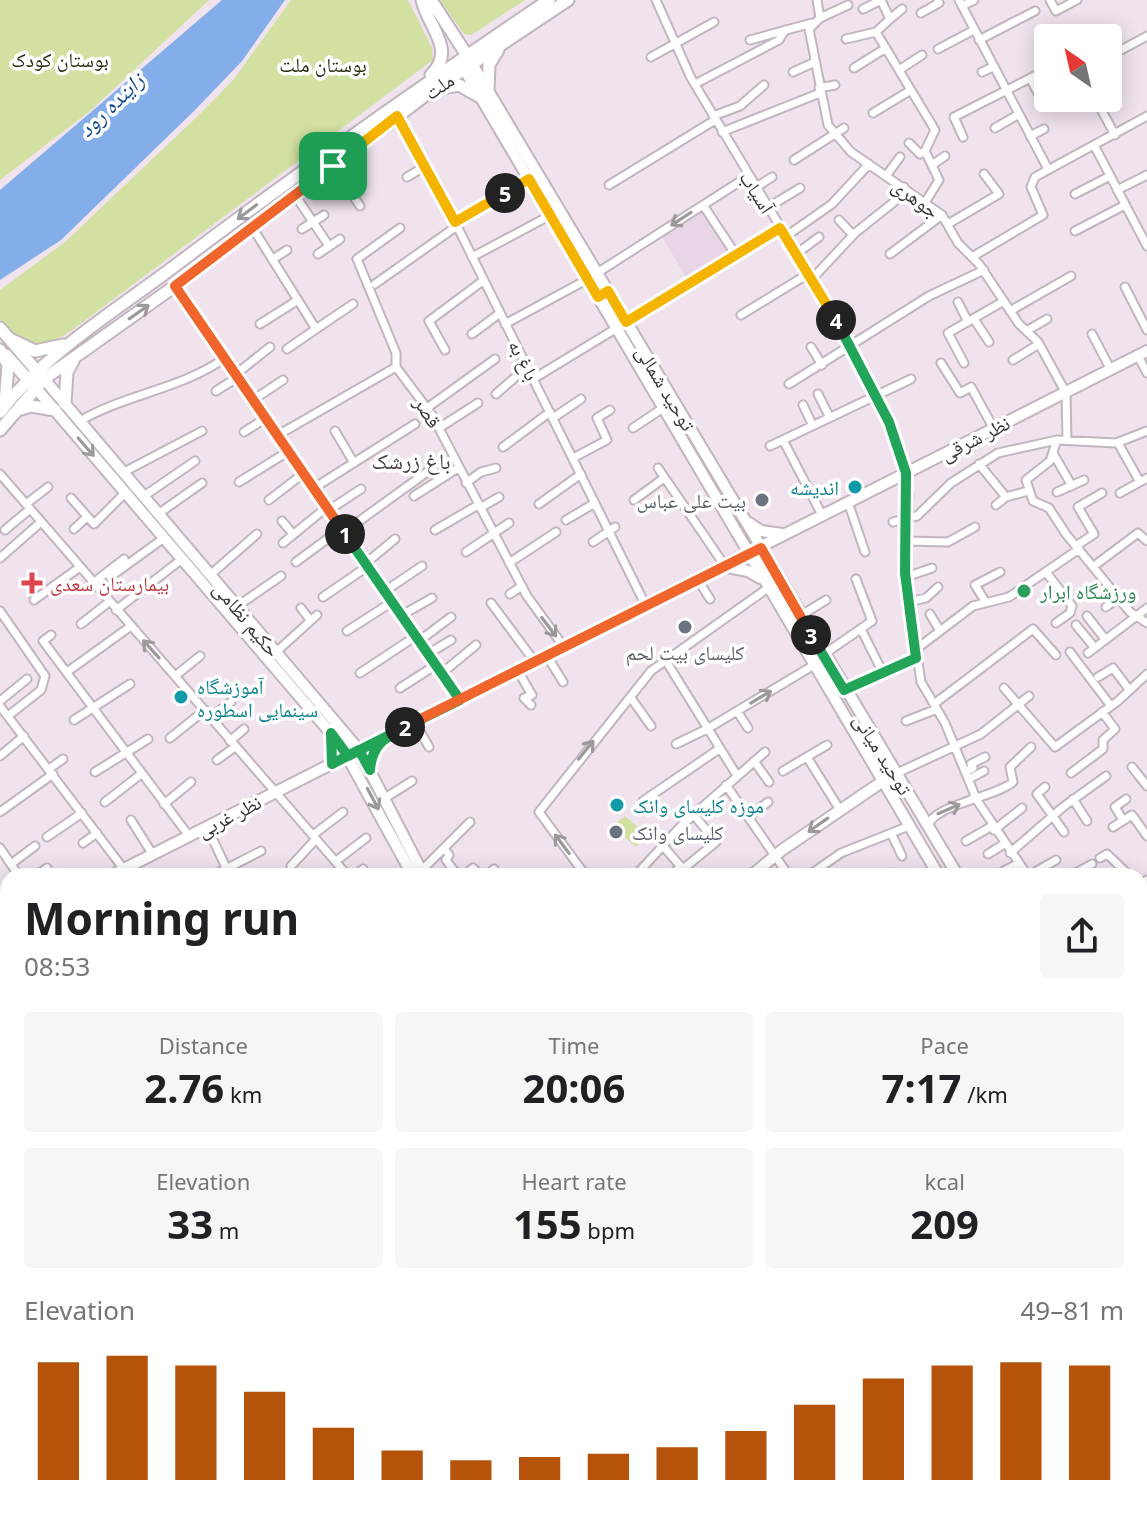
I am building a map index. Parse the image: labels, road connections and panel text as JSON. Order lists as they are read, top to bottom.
{
  "streets": {
    "main road": [
      "ملت",
      "توحید شمالی",
      "نظر شرقی",
      "حکیم نظامی",
      "توحید میانی",
      "نظر غربی"
    ],
    "street": [
      "آسیاب",
      "جوهری",
      "باغ به",
      "قصر"
    ]
  },
  "crossings": [
    ["ملت", "باغ به"],
    ["ملت", "توحید شمالی"],
    ["ملت", "حکیم نظامی"],
    ["آسیاب", "نظر شرقی"],
    ["جوهری", "نظر شرقی"],
    ["باغ به", "نظر شرقی"],
    ["توحید شمالی", "نظر شرقی"],
    ["توحید شمالی", "توحید میانی"],
    ["قصر", "نظر شرقی"],
    ["نظر شرقی", "توحید میانی"],
    ["نظر شرقی", "نظر غربی"],
    ["حکیم نظامی", "نظر غربی"]
  ],
  "districts": ["باغ زرشک"],
  "water": ["زاینده رود"],
  "parks": ["بوستان کودک", "بوستان ملت"],
  "places": {
    "other": [
      "اندیشه",
      "بیت علی عباس",
      "ورزشگاه ابرار",
      "کلیسای بیت لحم",
      "آموزشگاه سینمایی اسطوره",
      "موزه کلیسای وانک",
      "کلیسای وانک"
    ],
    "health": ["بیمارستان سعدی"]
  },
  "north": "top left",
  "page": {
    "pins": [
      "5",
      "4",
      "1",
      "3",
      "2"
    ],
    "heading": ["Morning run", "08:53"],
    "stats": [
      ["Distance", "2.76 km"],
      ["Time", "20:06"],
      ["Pace", "7:17 /km"],
      ["Elevation", "33 m"],
      ["Heart rate", "155 bpm"],
      ["kcal", "209"]
    ],
    "chart": ["Elevation", "49–81 m"]
  }
}
